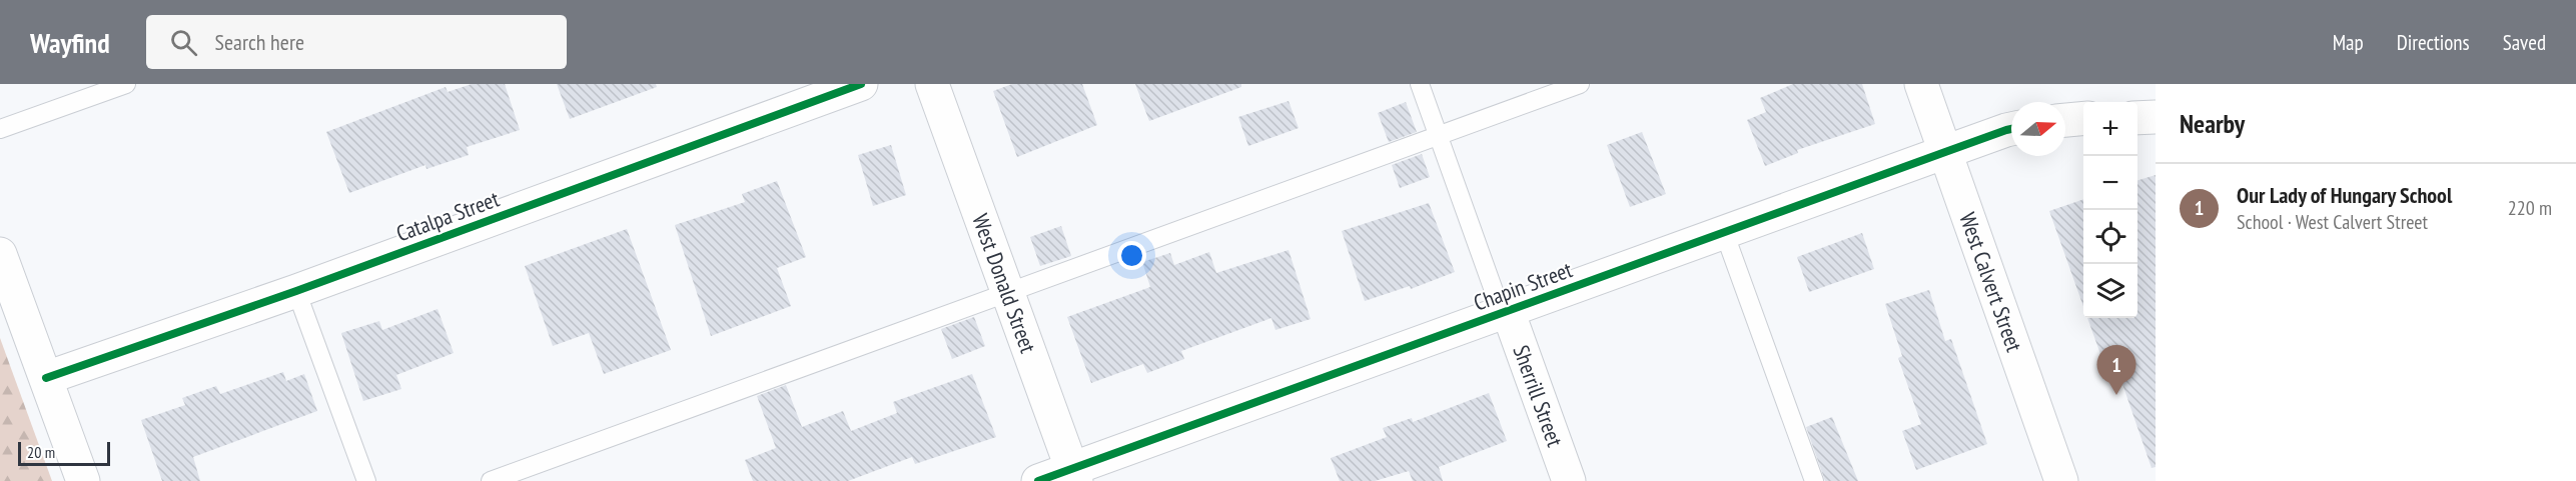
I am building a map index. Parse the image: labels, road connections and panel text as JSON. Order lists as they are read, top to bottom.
{
  "streets": {
    "street": [
      "Catalpa Street",
      "West Donald Street",
      "West Calvert Street",
      "Chapin Street",
      "Sherrill Street"
    ]
  },
  "crossings": [
    ["West Donald Street", "Chapin Street"],
    ["West Calvert Street", "Chapin Street"],
    ["Chapin Street", "Sherrill Street"]
  ],
  "scale_bar": "20 m",
  "north": "right",
  "page": {
    "header": "Wayfind",
    "search": "Search here",
    "nav": ["Map", "Directions", "Saved"],
    "heading": "Nearby",
    "map_buttons": ["+", "−"],
    "list": [
      {
        "mark": "1",
        "name": "Our Lady of Hungary School",
        "note": "School · West Calvert Street",
        "value": "220 m"
      }
    ],
    "pins": "1",
    "scale": "20 m"
  }
}
